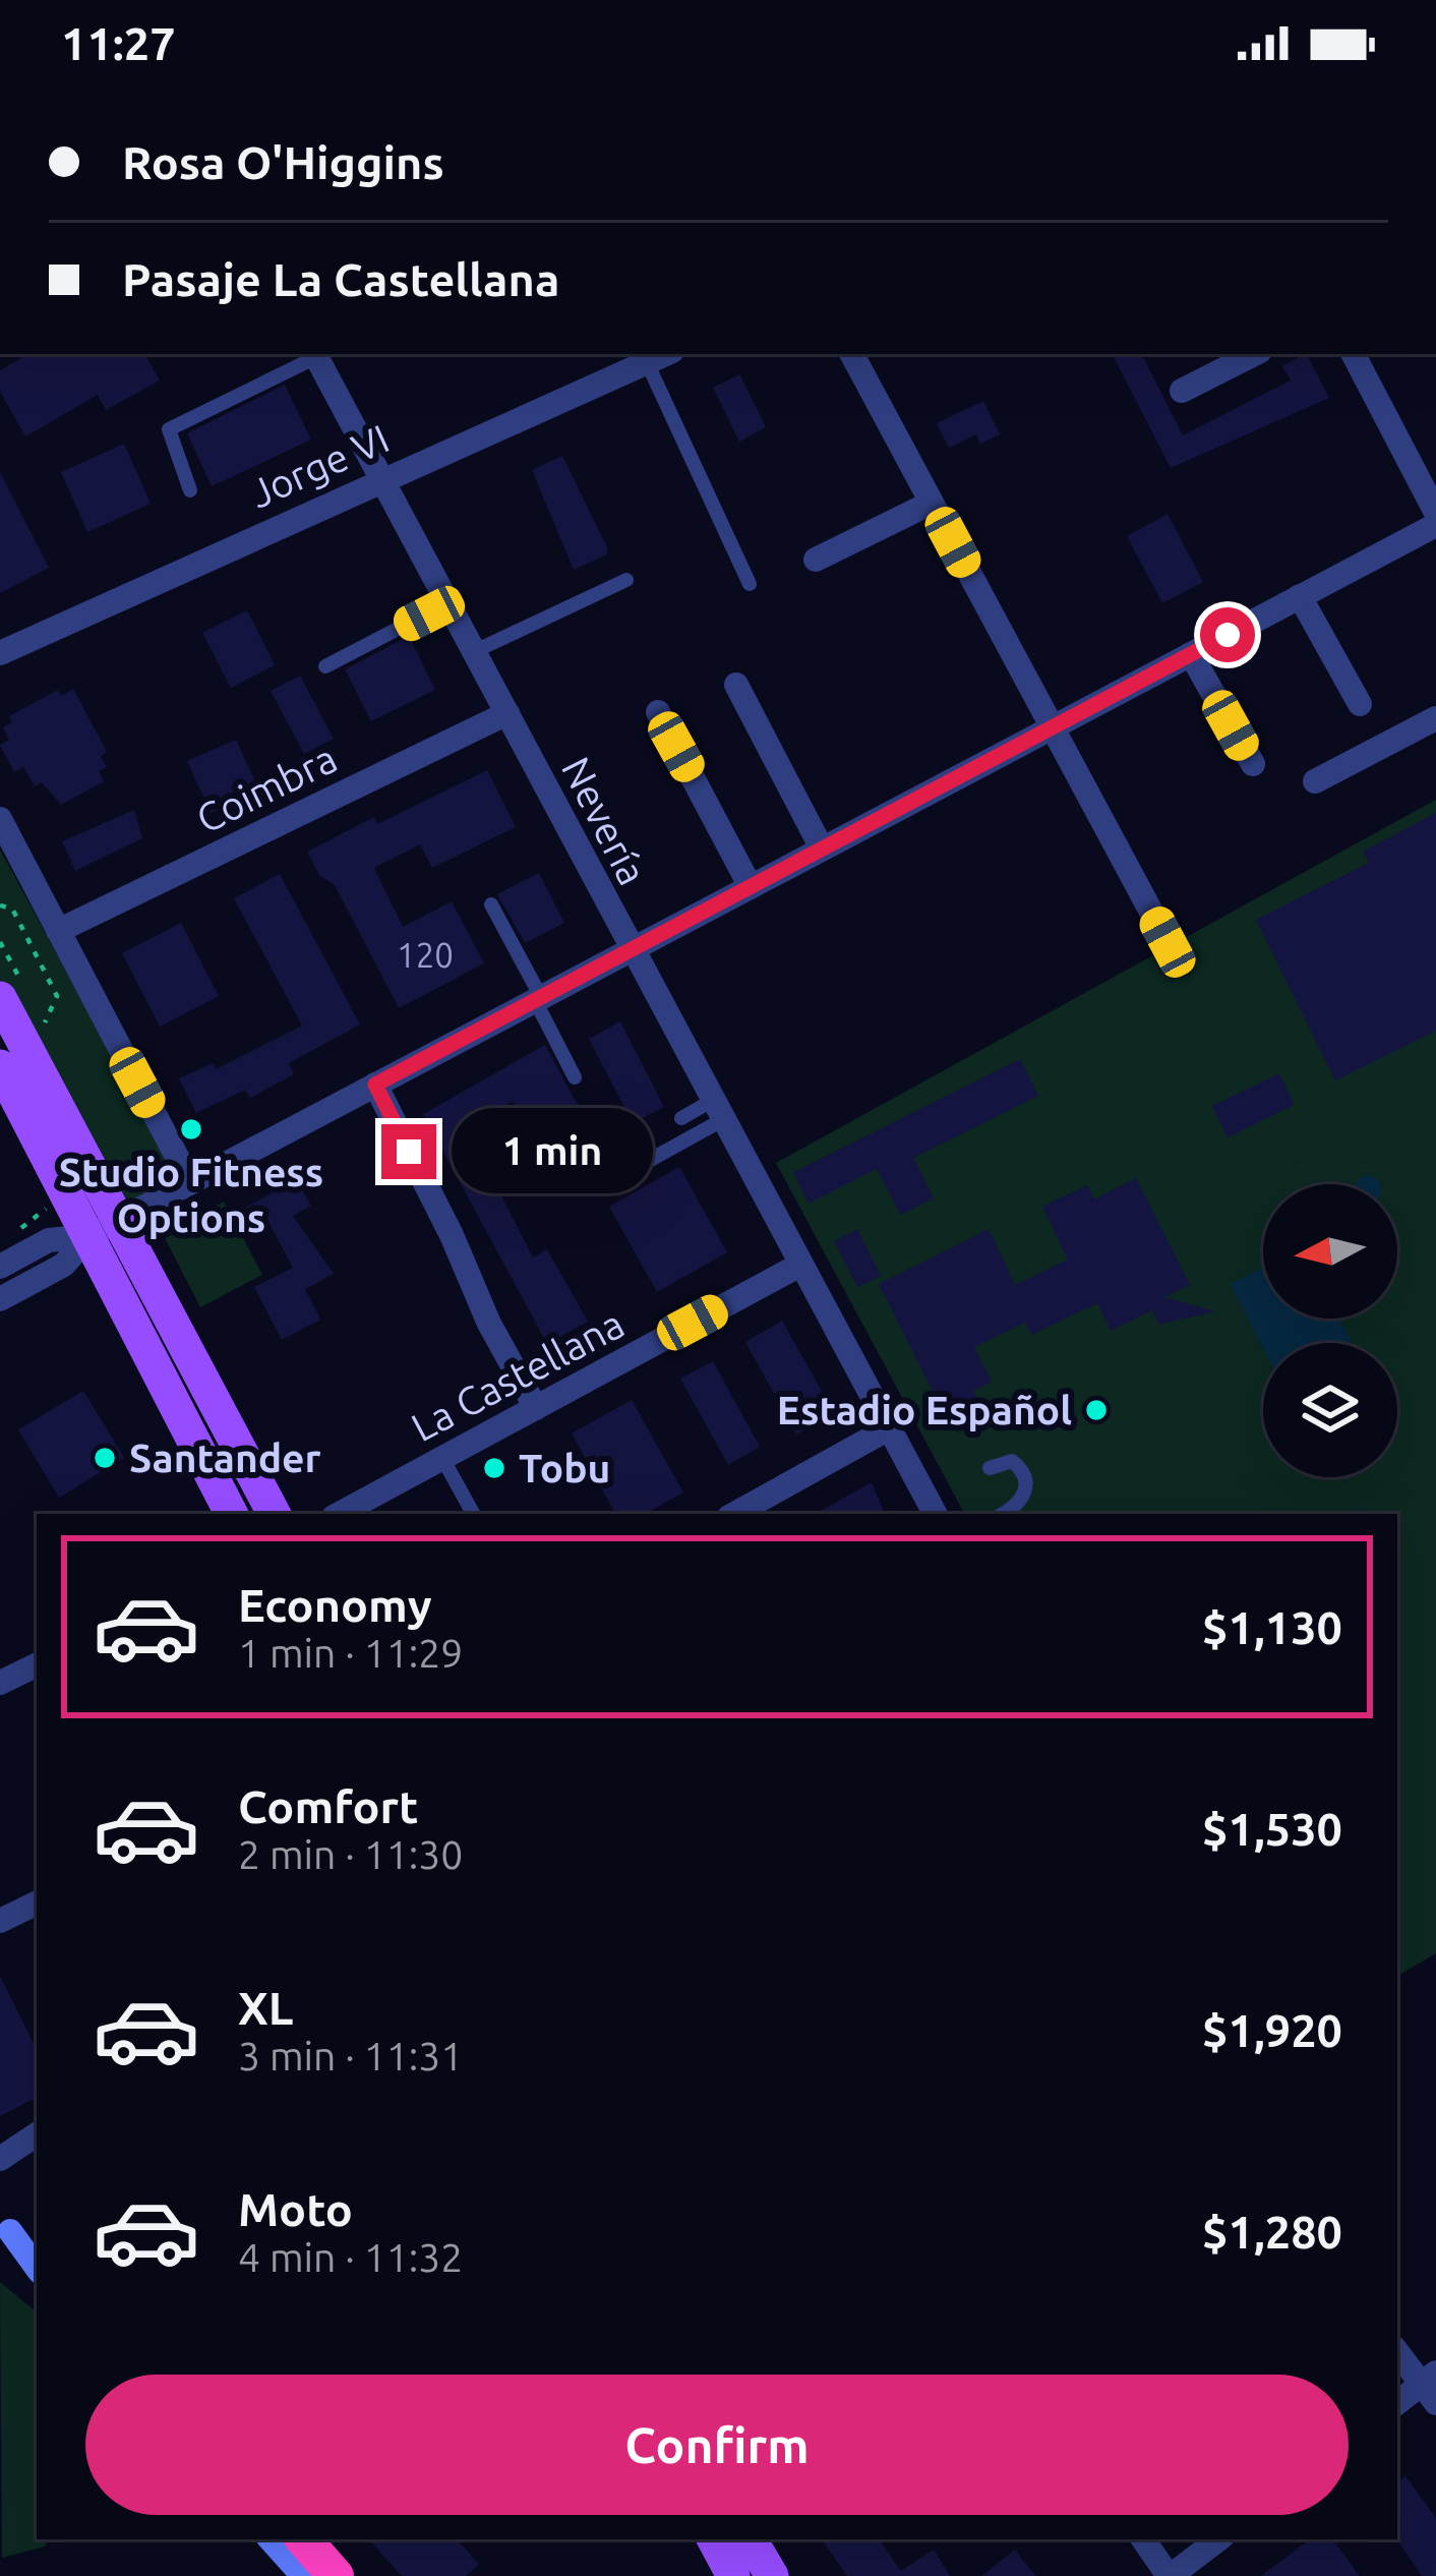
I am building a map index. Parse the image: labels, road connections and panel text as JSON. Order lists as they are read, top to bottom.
{
  "streets": {
    "street": [
      "Jorge VI",
      "Coimbra",
      "Nevería",
      "La Castellana"
    ]
  },
  "crossings": [
    ["Jorge VI", "Nevería"],
    ["Coimbra", "Nevería"],
    ["Nevería", "La Castellana"]
  ],
  "places": [
    "Studio Fitness Options",
    "Estadio Español",
    "Santander",
    "Tobu"
  ],
  "house_numbers": ["120"],
  "north": "left",
  "page": {
    "status": "11:27",
    "banner": ["Rosa O'Higgins", "Pasaje La Castellana"],
    "bubble": "1 min",
    "list": [
      {
        "name": "Economy",
        "note": "1 min · 11:29",
        "value": "$1,130"
      },
      {
        "name": "Comfort",
        "note": "2 min · 11:30",
        "value": "$1,530"
      },
      {
        "name": "XL",
        "note": "3 min · 11:31",
        "value": "$1,920"
      },
      {
        "name": "Moto",
        "note": "4 min · 11:32",
        "value": "$1,280"
      }
    ],
    "buttons": "Confirm"
  }
}
